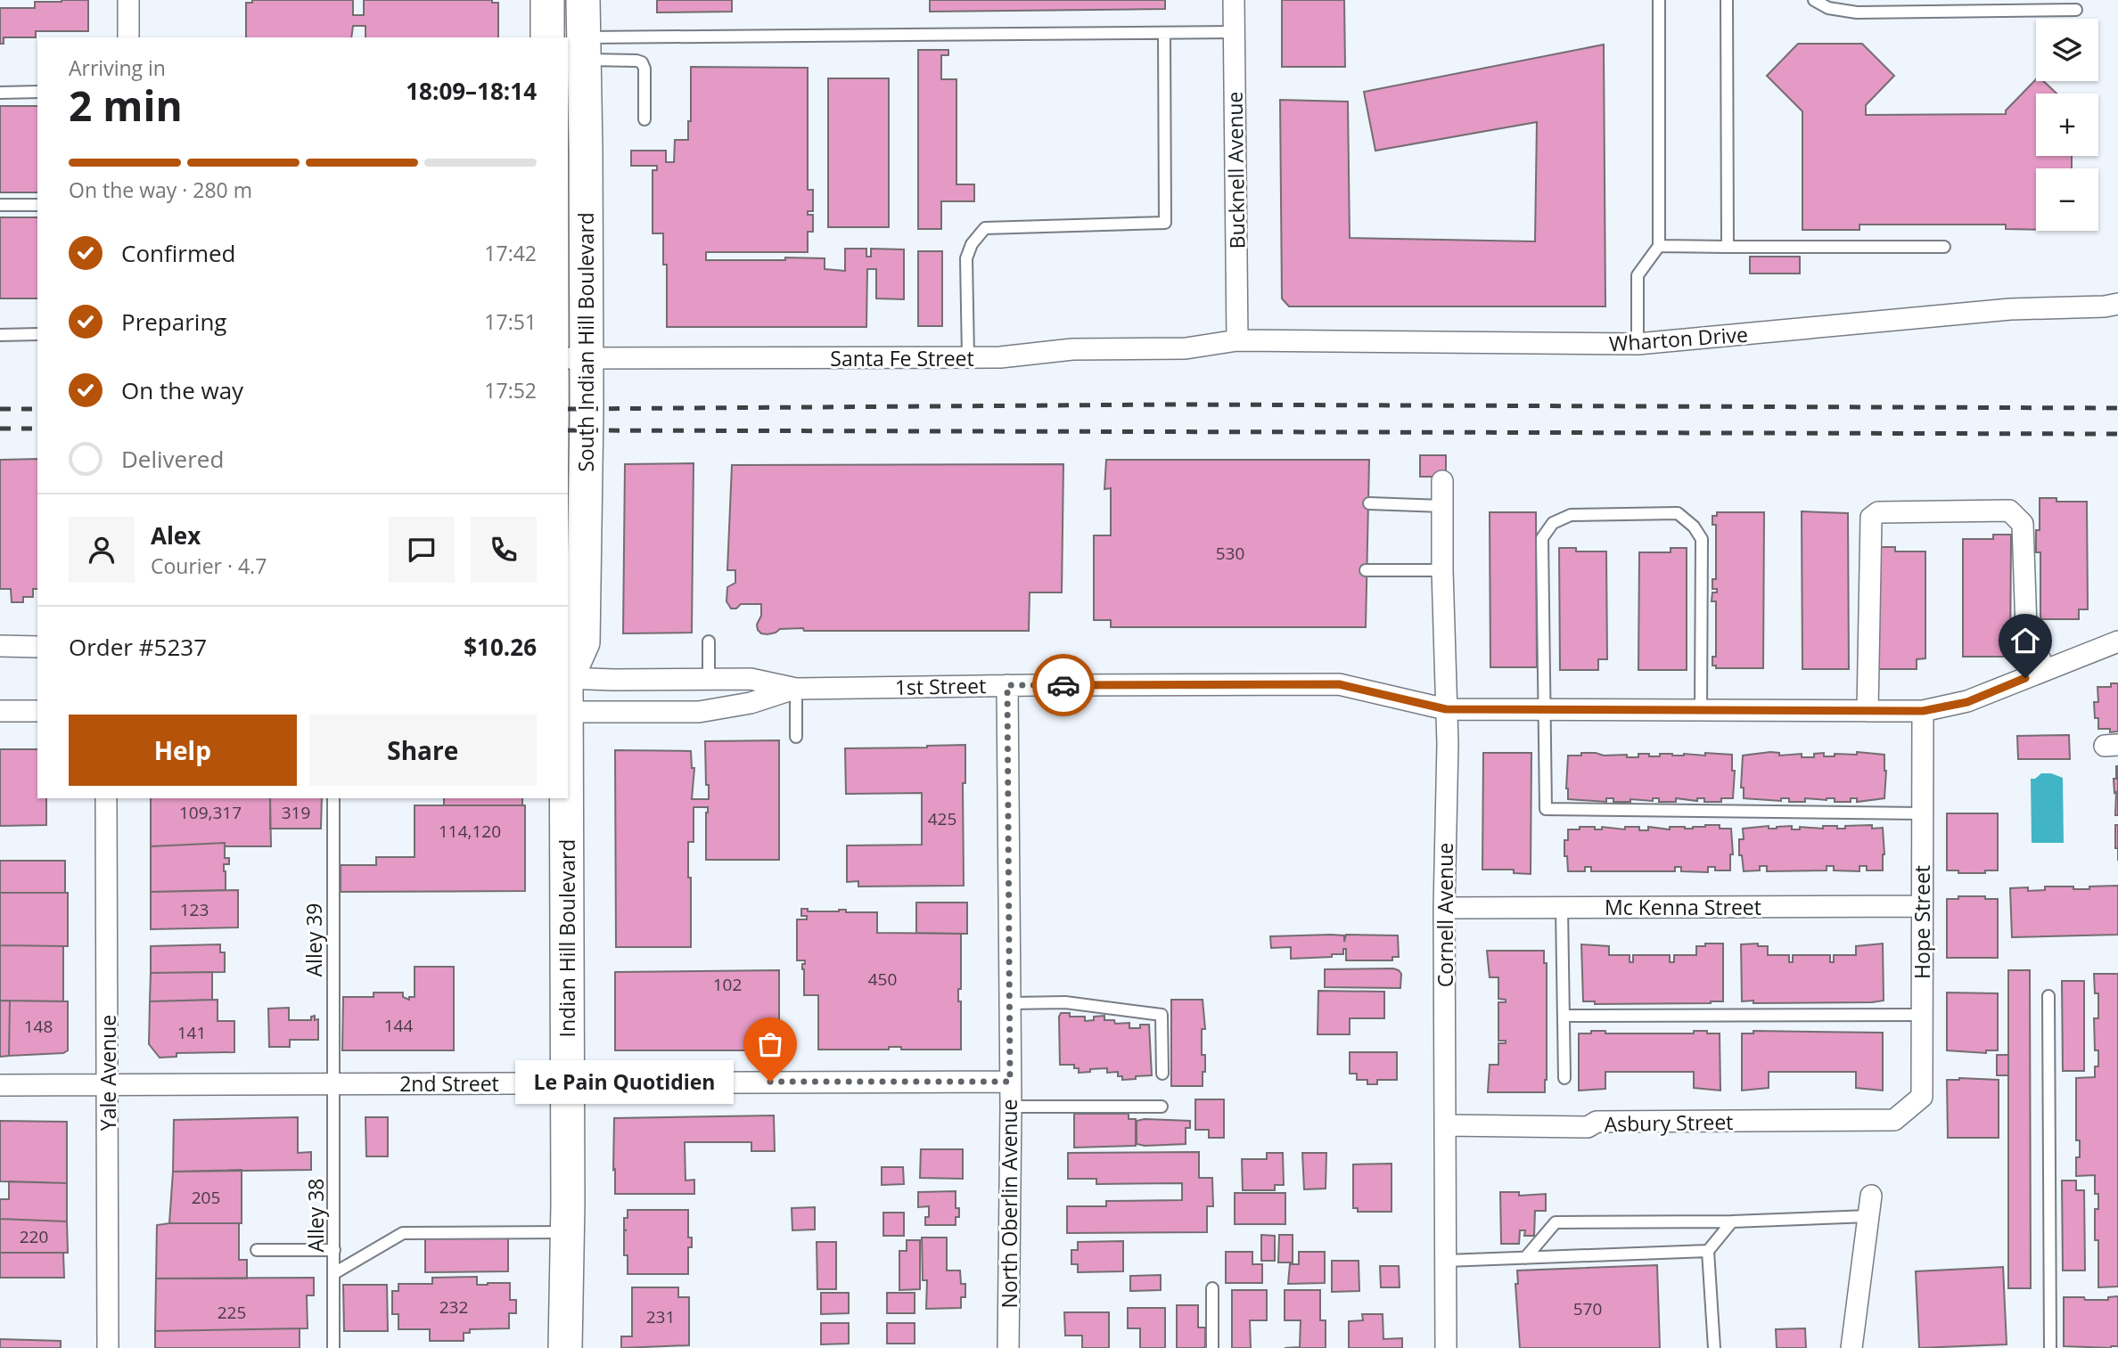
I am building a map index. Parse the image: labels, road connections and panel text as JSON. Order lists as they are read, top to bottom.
{
  "streets": {
    "main road": ["South Indian Hill Boulevard", "Indian Hill Boulevard"],
    "street": [
      "Bucknell Avenue",
      "Wharton Drive",
      "Santa Fe Street",
      "1st Street",
      "Mc Kenna Street",
      "Cornell Avenue",
      "Hope Street",
      "Yale Avenue",
      "2nd Street",
      "Asbury Street",
      "North Oberlin Avenue"
    ],
    "lane": ["Alley 39", "Alley 38"]
  },
  "crossings": [
    ["Bucknell Avenue", "Wharton Drive"],
    ["Bucknell Avenue", "Santa Fe Street"],
    ["Wharton Drive", "Santa Fe Street"],
    ["South Indian Hill Boulevard", "Santa Fe Street"],
    ["1st Street", "Cornell Avenue"],
    ["1st Street", "Hope Street"],
    ["1st Street", "North Oberlin Avenue"],
    ["Mc Kenna Street", "Cornell Avenue"],
    ["Mc Kenna Street", "Hope Street"],
    ["Cornell Avenue", "Asbury Street"],
    ["Hope Street", "Asbury Street"],
    ["Indian Hill Boulevard", "2nd Street"],
    ["Alley 39", "2nd Street"],
    ["Alley 39", "Alley 38"],
    ["Yale Avenue", "2nd Street"],
    ["2nd Street", "North Oberlin Avenue"],
    ["2nd Street", "Alley 38"]
  ],
  "places": ["Le Pain Quotidien"],
  "house_numbers": [
    "530",
    "109,317",
    "319",
    "425",
    "114,120",
    "123",
    "450",
    "102",
    "144",
    "148",
    "141",
    "205",
    "220",
    "232",
    "570",
    "225",
    "231"
  ],
  "page": {
    "map_buttons": ["+", "−"],
    "heading": ["2 min", "Arriving in", "18:09–18:14"],
    "panel": [
      "Alex",
      "Courier · 4.7",
      "Order #5237",
      "$10.26"
    ],
    "bar": "On the way · 280 m",
    "list": [
      ["Confirmed", "17:42"],
      ["Preparing", "17:51"],
      ["On the way", "17:52"],
      "Delivered"
    ],
    "buttons": ["Help", "Share"],
    "bubble": "Le Pain Quotidien"
  }
}
